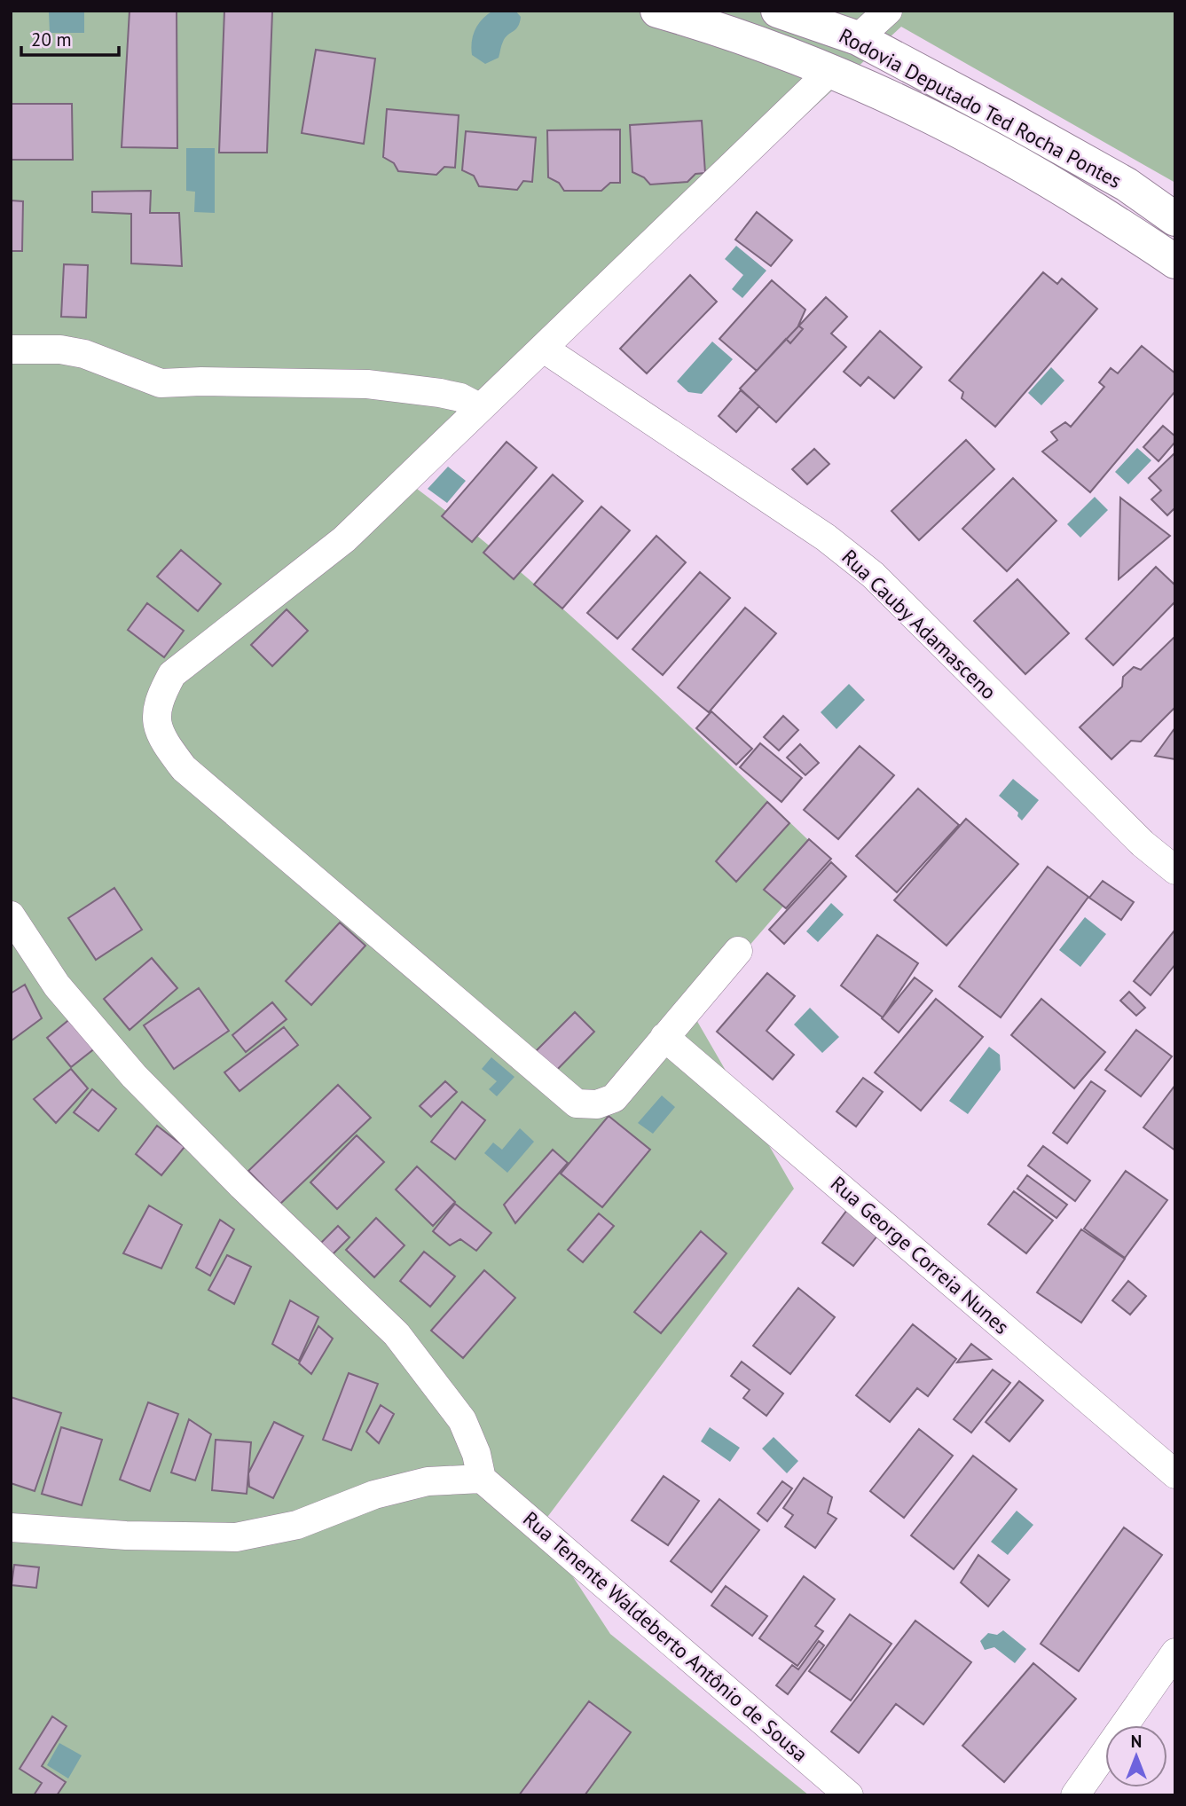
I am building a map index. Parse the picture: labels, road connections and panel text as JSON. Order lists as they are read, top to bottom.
{
  "streets": {
    "main road": ["Rodovia Deputado Ted Rocha Pontes"],
    "street": ["Rua Cauby Adamasceno", "Rua George Correia Nunes", "Rua Tenente Waldeberto Antônio de Sousa"]
  },
  "scale_bar": "20 m",
  "north": "top"
}
